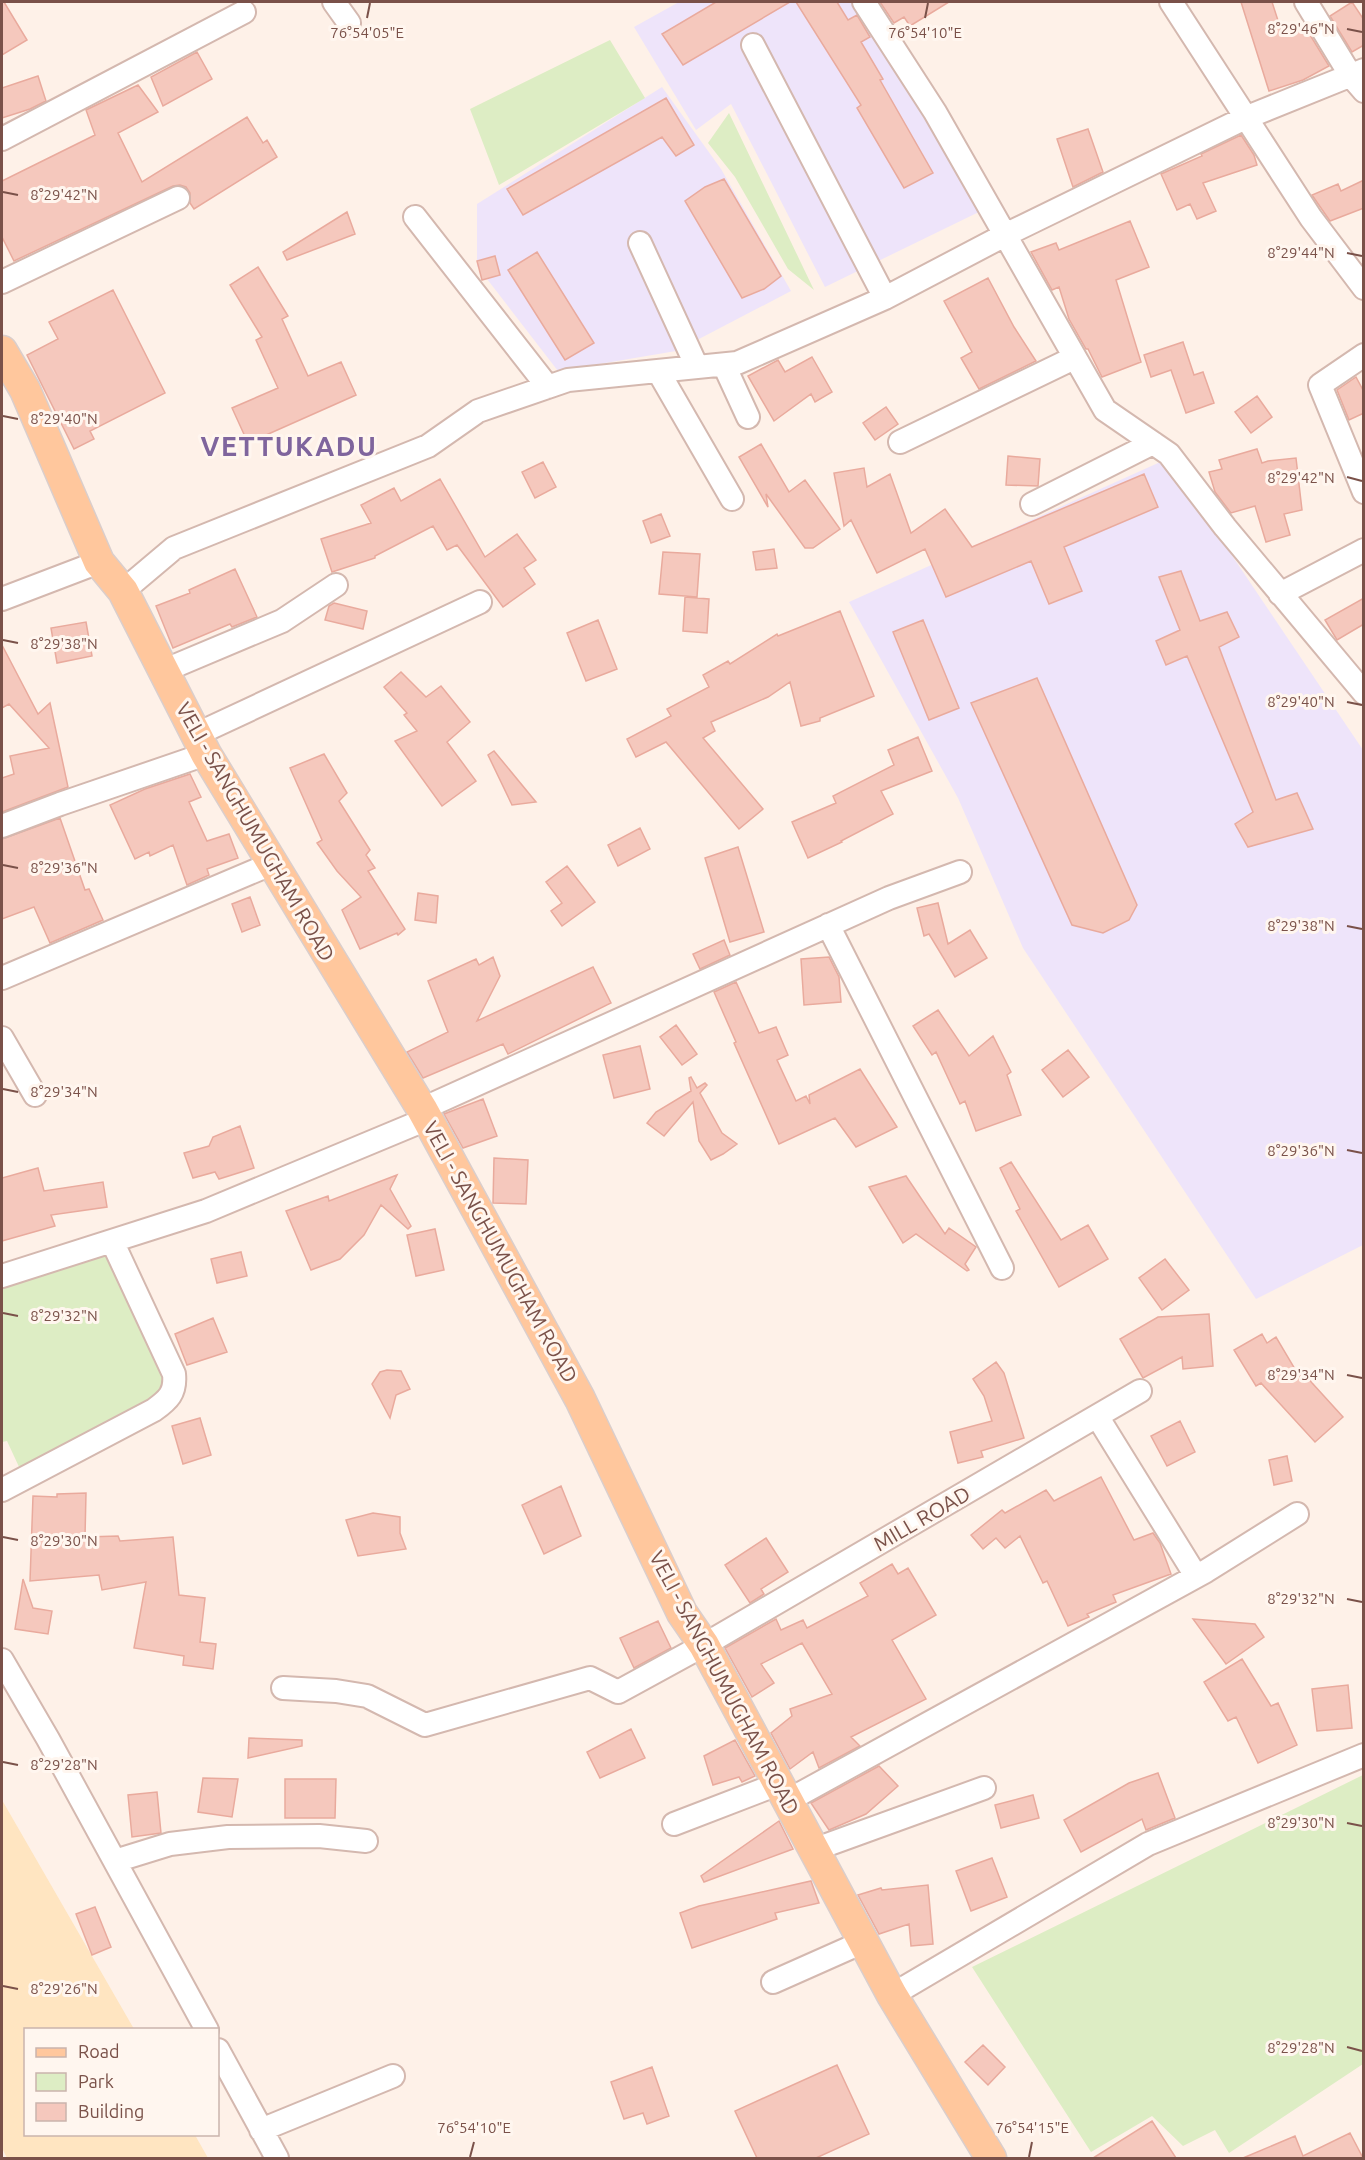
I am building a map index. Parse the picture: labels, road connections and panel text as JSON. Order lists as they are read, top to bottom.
{
  "streets": {
    "main road": ["VELI - SANGHUMUGHAM ROAD"],
    "street": ["MILL ROAD"]
  },
  "crossings": [
    ["VELI - SANGHUMUGHAM ROAD", "MILL ROAD"]
  ],
  "districts": ["VETTUKADU"],
  "legend": ["Road", "Park", "Building"],
  "coordinates": [
    "8°29'46\"N",
    "76°54'05\"E",
    "76°54'10\"E",
    "8°29'42\"N",
    "8°29'44\"N",
    "8°29'40\"N",
    "8°29'38\"N",
    "8°29'36\"N",
    "8°29'34\"N",
    "8°29'32\"N",
    "8°29'30\"N",
    "8°29'28\"N",
    "8°29'26\"N",
    "76°54'15\"E"
  ]
}
